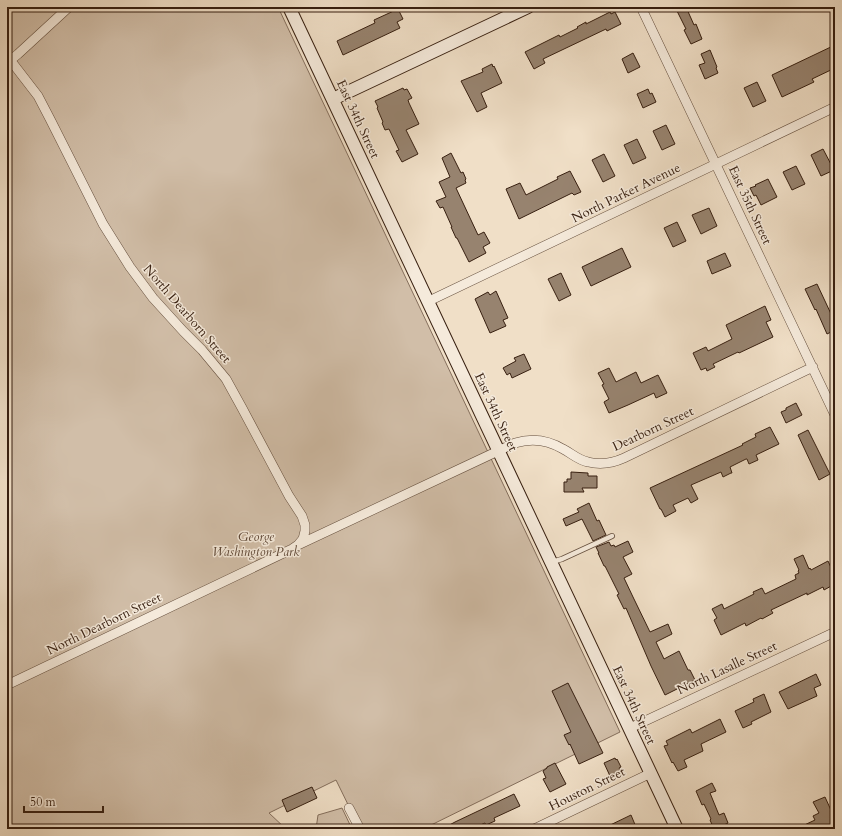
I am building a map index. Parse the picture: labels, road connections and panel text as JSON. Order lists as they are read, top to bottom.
{
  "streets": {
    "main road": ["East 34th Street"],
    "street": [
      "North Parker Avenue",
      "East 35th Street",
      "North Dearborn Street",
      "Dearborn Street",
      "North Lasalle Street",
      "Houston Street"
    ]
  },
  "crossings": [
    ["East 34th Street", "North Parker Avenue"],
    ["East 34th Street", "North Dearborn Street"],
    ["East 34th Street", "Dearborn Street"],
    ["East 34th Street", "North Lasalle Street"],
    ["East 34th Street", "Houston Street"],
    ["North Parker Avenue", "East 35th Street"],
    ["East 35th Street", "Dearborn Street"],
    ["North Dearborn Street", "Dearborn Street"]
  ],
  "parks": ["George Washington Park"],
  "scale_bar": "50 m"
}
